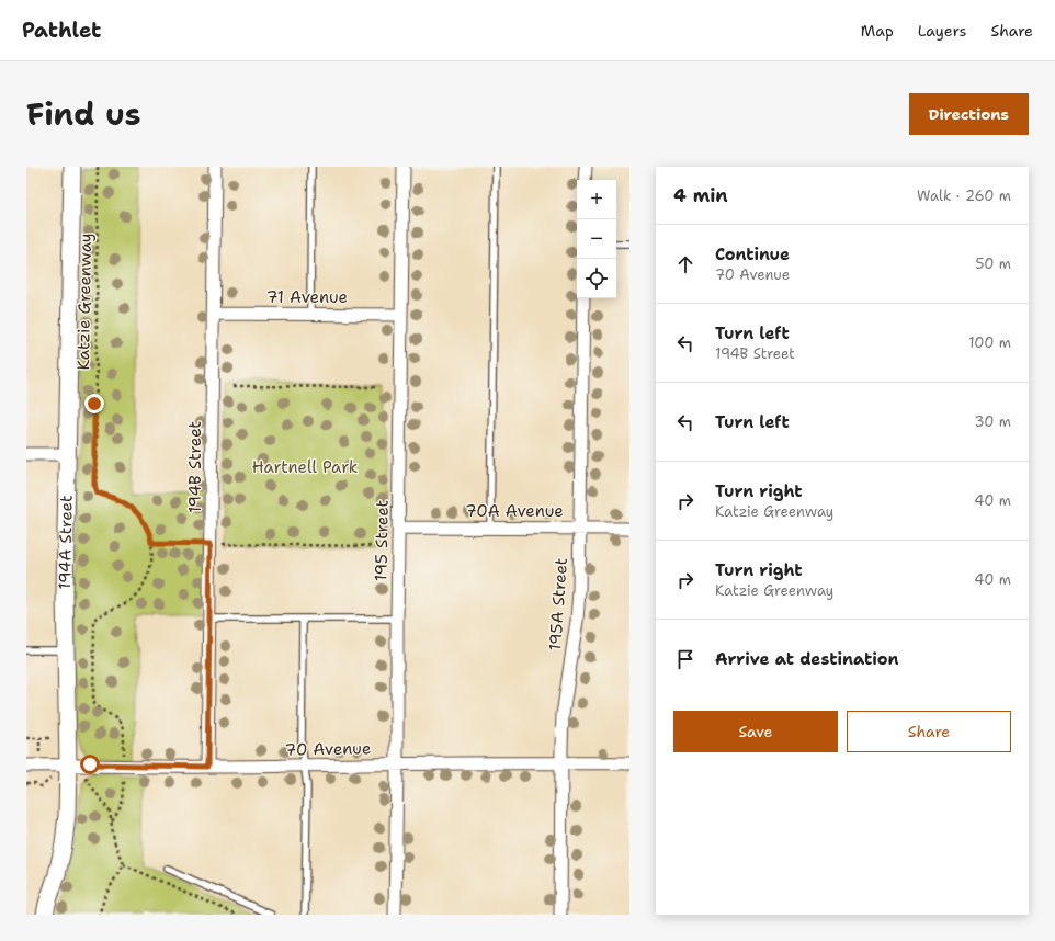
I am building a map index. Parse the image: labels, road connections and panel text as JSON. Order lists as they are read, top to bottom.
{
  "streets": {
    "street": [
      "71 Avenue",
      "194B Street",
      "70A Avenue",
      "195 Street",
      "194A Street",
      "195A Street",
      "70 Avenue"
    ],
    "path": ["Katzie Greenway"]
  },
  "crossings": [
    ["71 Avenue", "194B Street"],
    ["71 Avenue", "195 Street"],
    ["194B Street", "70 Avenue"],
    ["70A Avenue", "195 Street"],
    ["70A Avenue", "195A Street"],
    ["195 Street", "70 Avenue"],
    ["194A Street", "70 Avenue"],
    ["195A Street", "70 Avenue"]
  ],
  "parks": ["Hartnell Park"],
  "page": {
    "header": "Pathlet",
    "nav": ["Map", "Layers", "Share"],
    "title": "Find us",
    "buttons": [
      "Directions",
      ["Save", "Share"]
    ],
    "heading": ["4 min", "Walk · 260 m"],
    "map_buttons": ["+", "−"],
    "list": [
      ["Continue", "70 Avenue", "50 m"],
      ["Turn left", "194B Street", "100 m"],
      ["Turn left", "30 m"],
      ["Turn right", "Katzie Greenway", "40 m"],
      ["Turn right", "Katzie Greenway", "40 m"],
      "Arrive at destination"
    ]
  }
}
